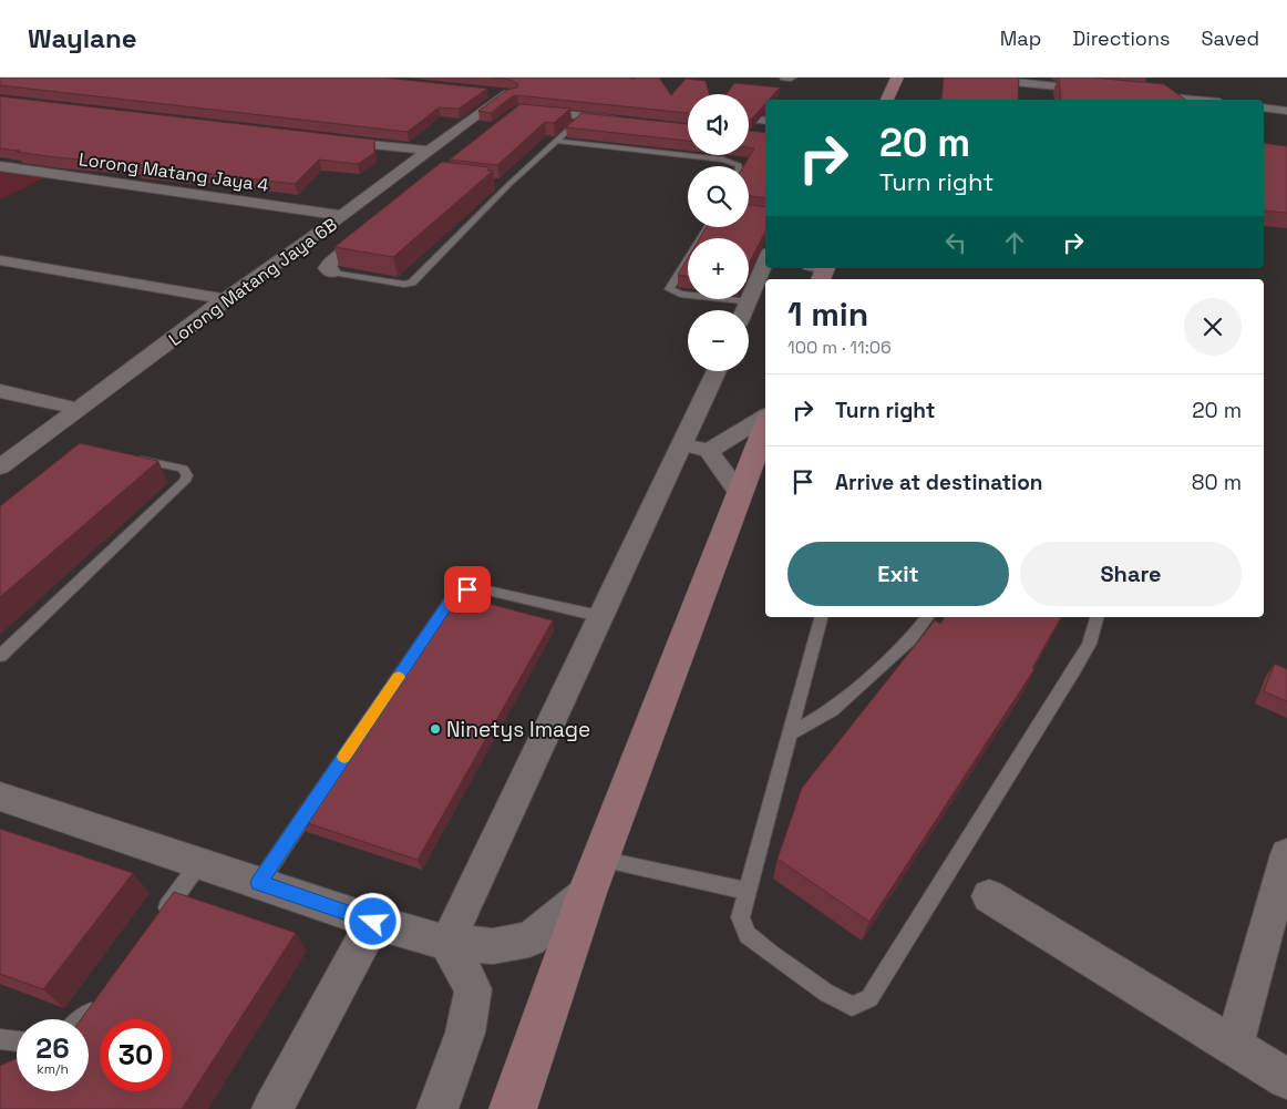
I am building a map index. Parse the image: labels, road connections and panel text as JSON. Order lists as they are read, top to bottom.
{
  "streets": {
    "street": ["Lorong Matang Jaya 4", "Lorong Matang Jaya 6B"]
  },
  "crossings": [
    ["Lorong Matang Jaya 4", "Lorong Matang Jaya 6B"]
  ],
  "places": ["Ninetys Image"],
  "page": {
    "header": "Waylane",
    "nav": ["Map", "Directions", "Saved"],
    "map_buttons": ["+", "−"],
    "turn": ["20 m", "Turn right"],
    "heading": ["1 min", "100 m · 11:06"],
    "list": [
      {
        "name": "Turn right",
        "value": "20 m"
      },
      {
        "name": "Arrive at destination",
        "value": "80 m"
      }
    ],
    "buttons": ["Exit", "Share"],
    "speed": "26 km/h",
    "limit": "30"
  }
}
